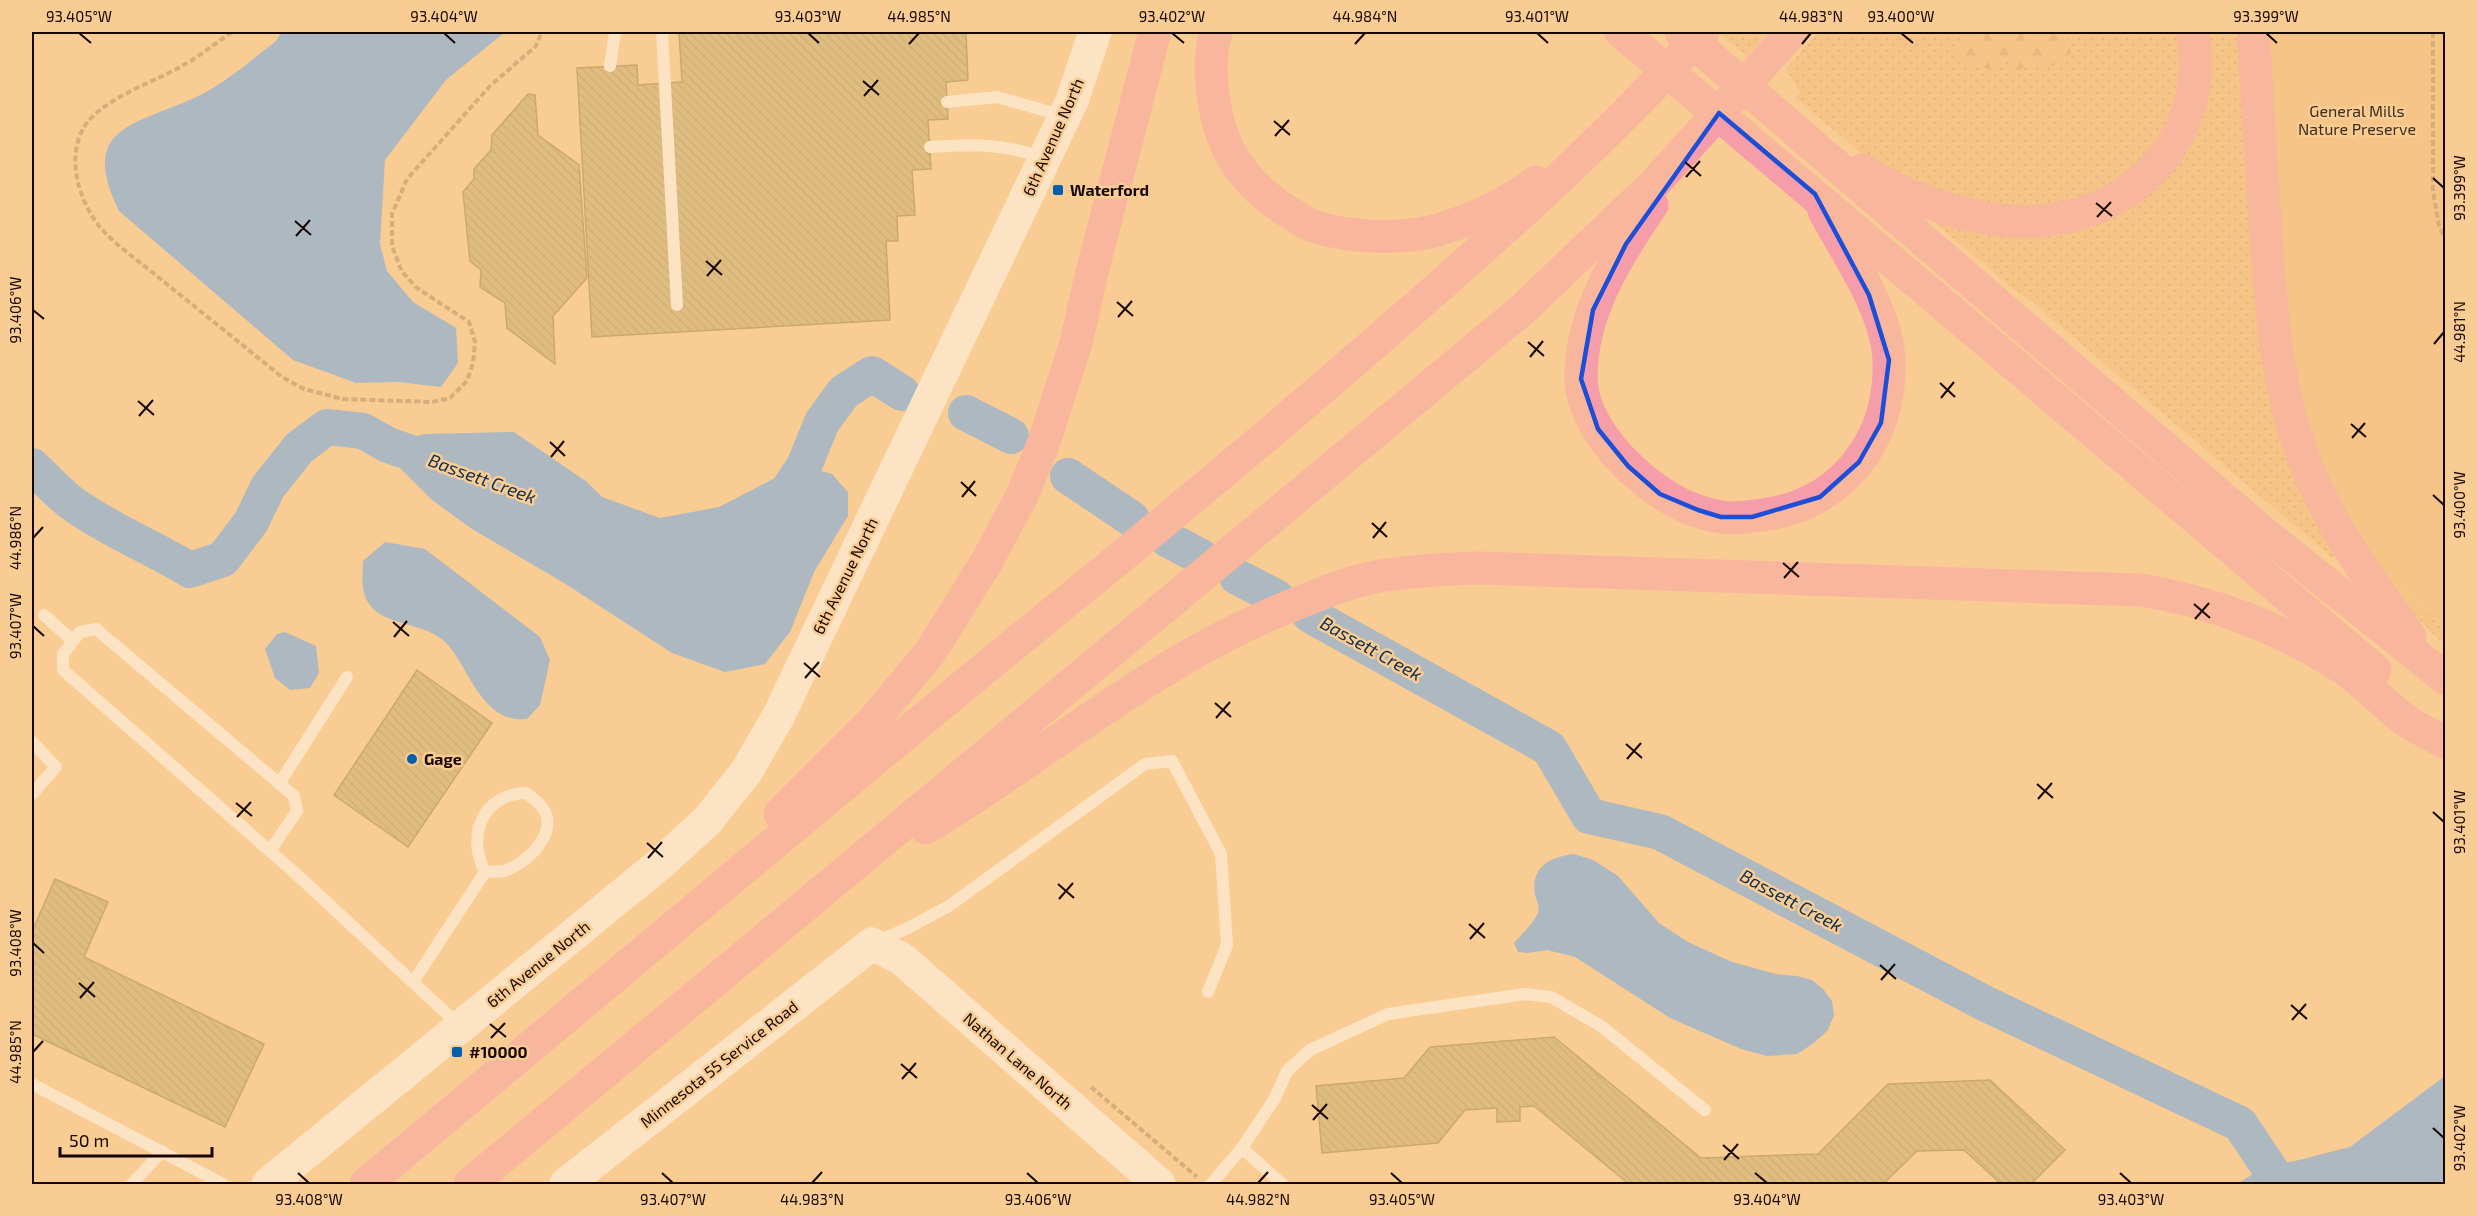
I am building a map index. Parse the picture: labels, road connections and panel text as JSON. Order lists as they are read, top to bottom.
{
  "streets": {
    "street": ["6th Avenue North", "Nathan Lane North", "Minnesota 55 Service Road"]
  },
  "crossings": [
    ["Nathan Lane North", "Minnesota 55 Service Road"]
  ],
  "water": ["Bassett Creek"],
  "parks": ["General Mills Nature Preserve"],
  "places": {
    "transit": ["Waterford", "#10000"],
    "other": ["Gage"]
  },
  "scale_bar": "50 m",
  "coordinates": [
    "93.405°W",
    "93.404°W",
    "93.403°W",
    "44.985°N",
    "93.402°W",
    "44.984°N",
    "93.401°W",
    "44.983°N",
    "93.400°W",
    "93.399°W",
    "93.406°W",
    "44.981°N",
    "44.986°N",
    "93.407°W",
    "93.408°W",
    "44.982°N"
  ]
}
